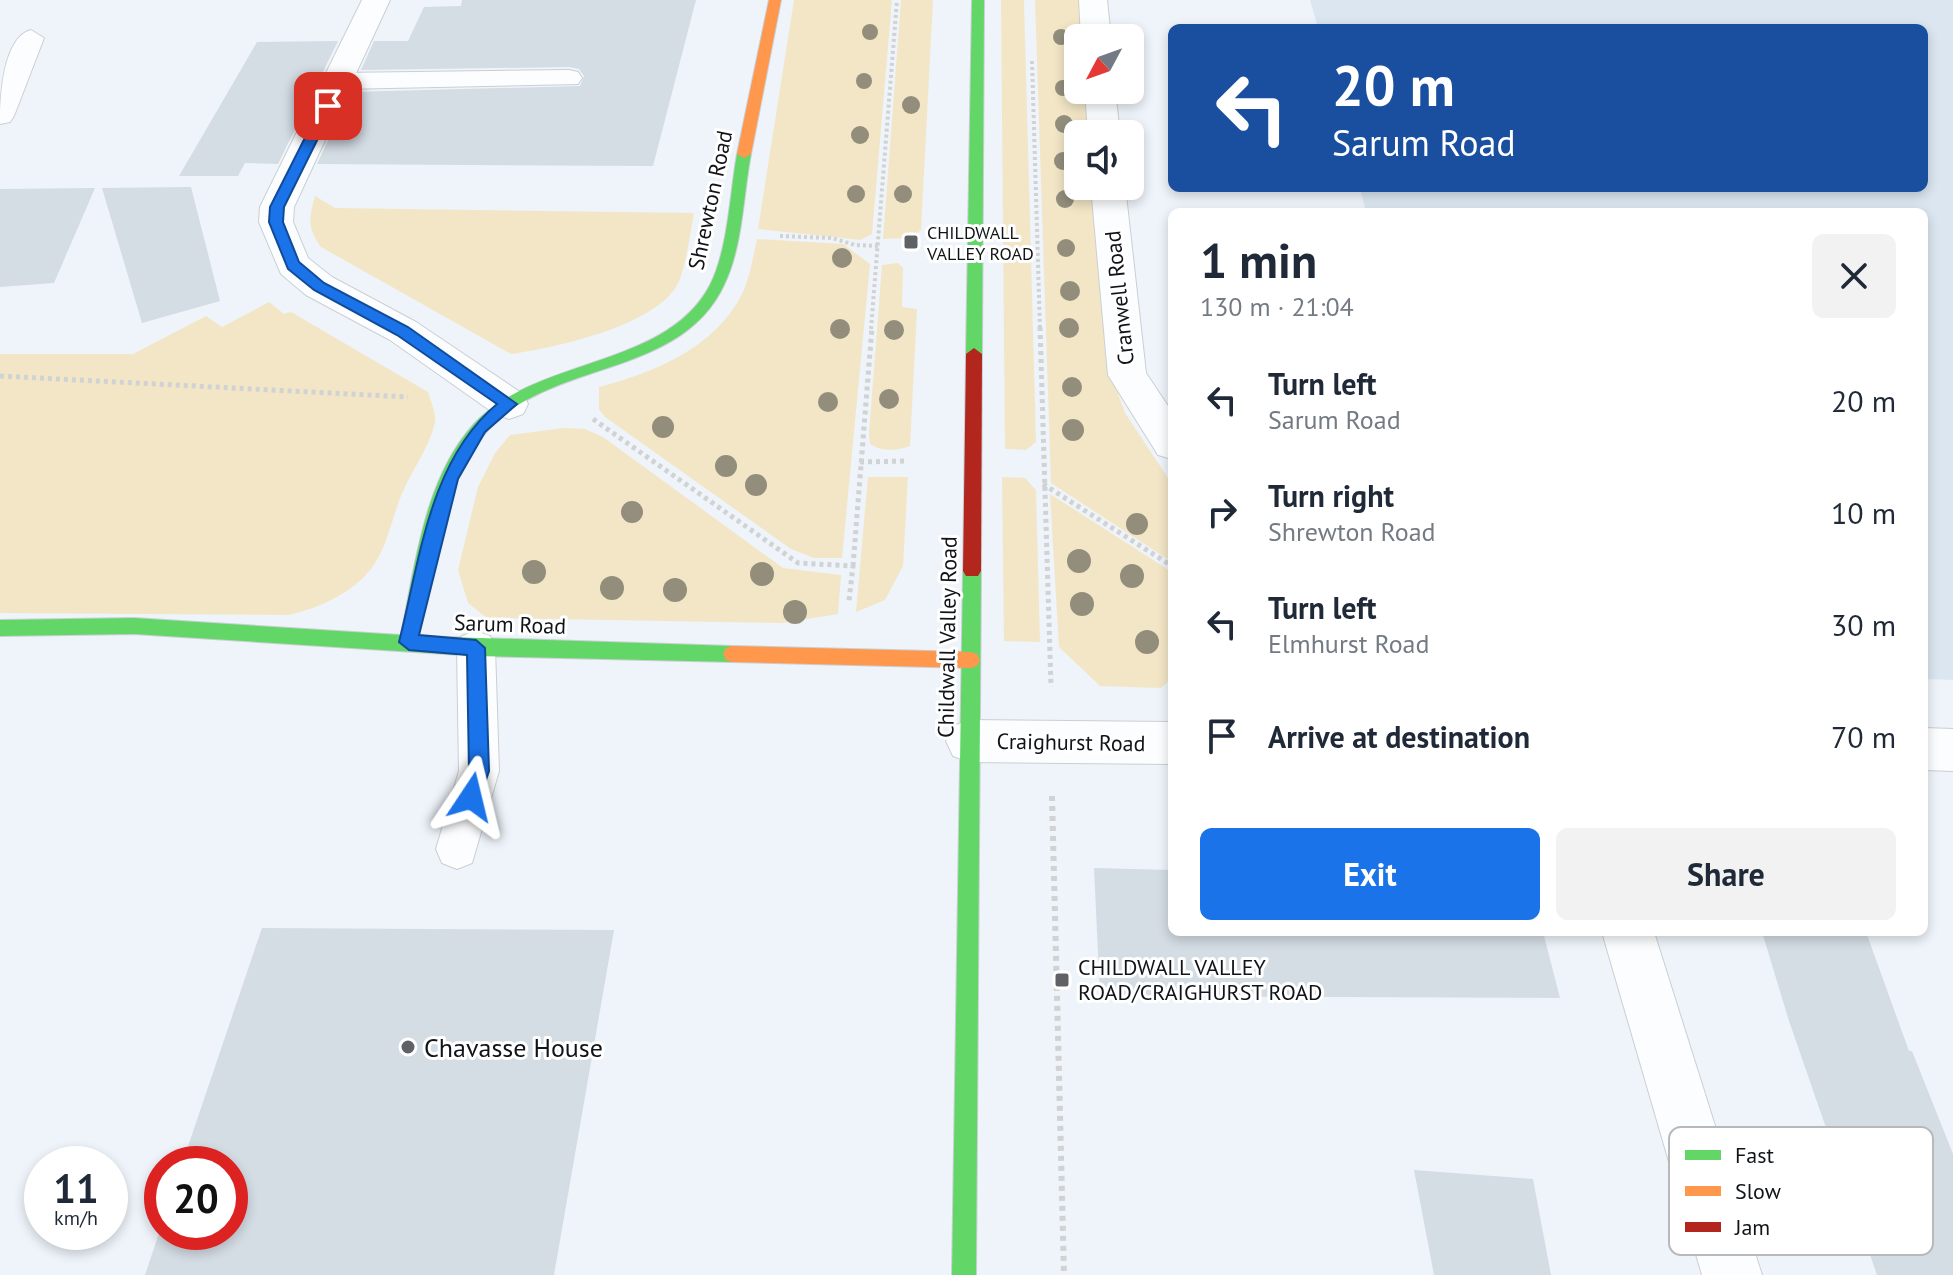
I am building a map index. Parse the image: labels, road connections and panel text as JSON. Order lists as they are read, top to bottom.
{
  "streets": {
    "street": [
      "Shrewton Road",
      "Cranwell Road",
      "Sarum Road",
      "Childwall Valley Road",
      "Craighurst Road"
    ]
  },
  "crossings": [
    ["Shrewton Road", "Sarum Road"],
    ["Sarum Road", "Childwall Valley Road"],
    ["Childwall Valley Road", "Craighurst Road"]
  ],
  "places": {
    "transit": ["CHILDWALL VALLEY ROAD", "CHILDWALL VALLEY ROAD/CRAIGHURST ROAD"],
    "other": ["Chavasse House"]
  },
  "legend": ["Fast", "Slow", "Jam"],
  "north": "bottom left",
  "page": {
    "turn": ["20 m", "Sarum Road"],
    "heading": ["1 min", "130 m · 21:04"],
    "list": [
      {
        "name": "Turn left",
        "note": "Sarum Road",
        "value": "20 m"
      },
      {
        "name": "Turn right",
        "note": "Shrewton Road",
        "value": "10 m"
      },
      {
        "name": "Turn left",
        "note": "Elmhurst Road",
        "value": "30 m"
      },
      {
        "name": "Arrive at destination",
        "value": "70 m"
      }
    ],
    "buttons": ["Exit", "Share"],
    "speed": "11 km/h",
    "limit": "20"
  }
}
